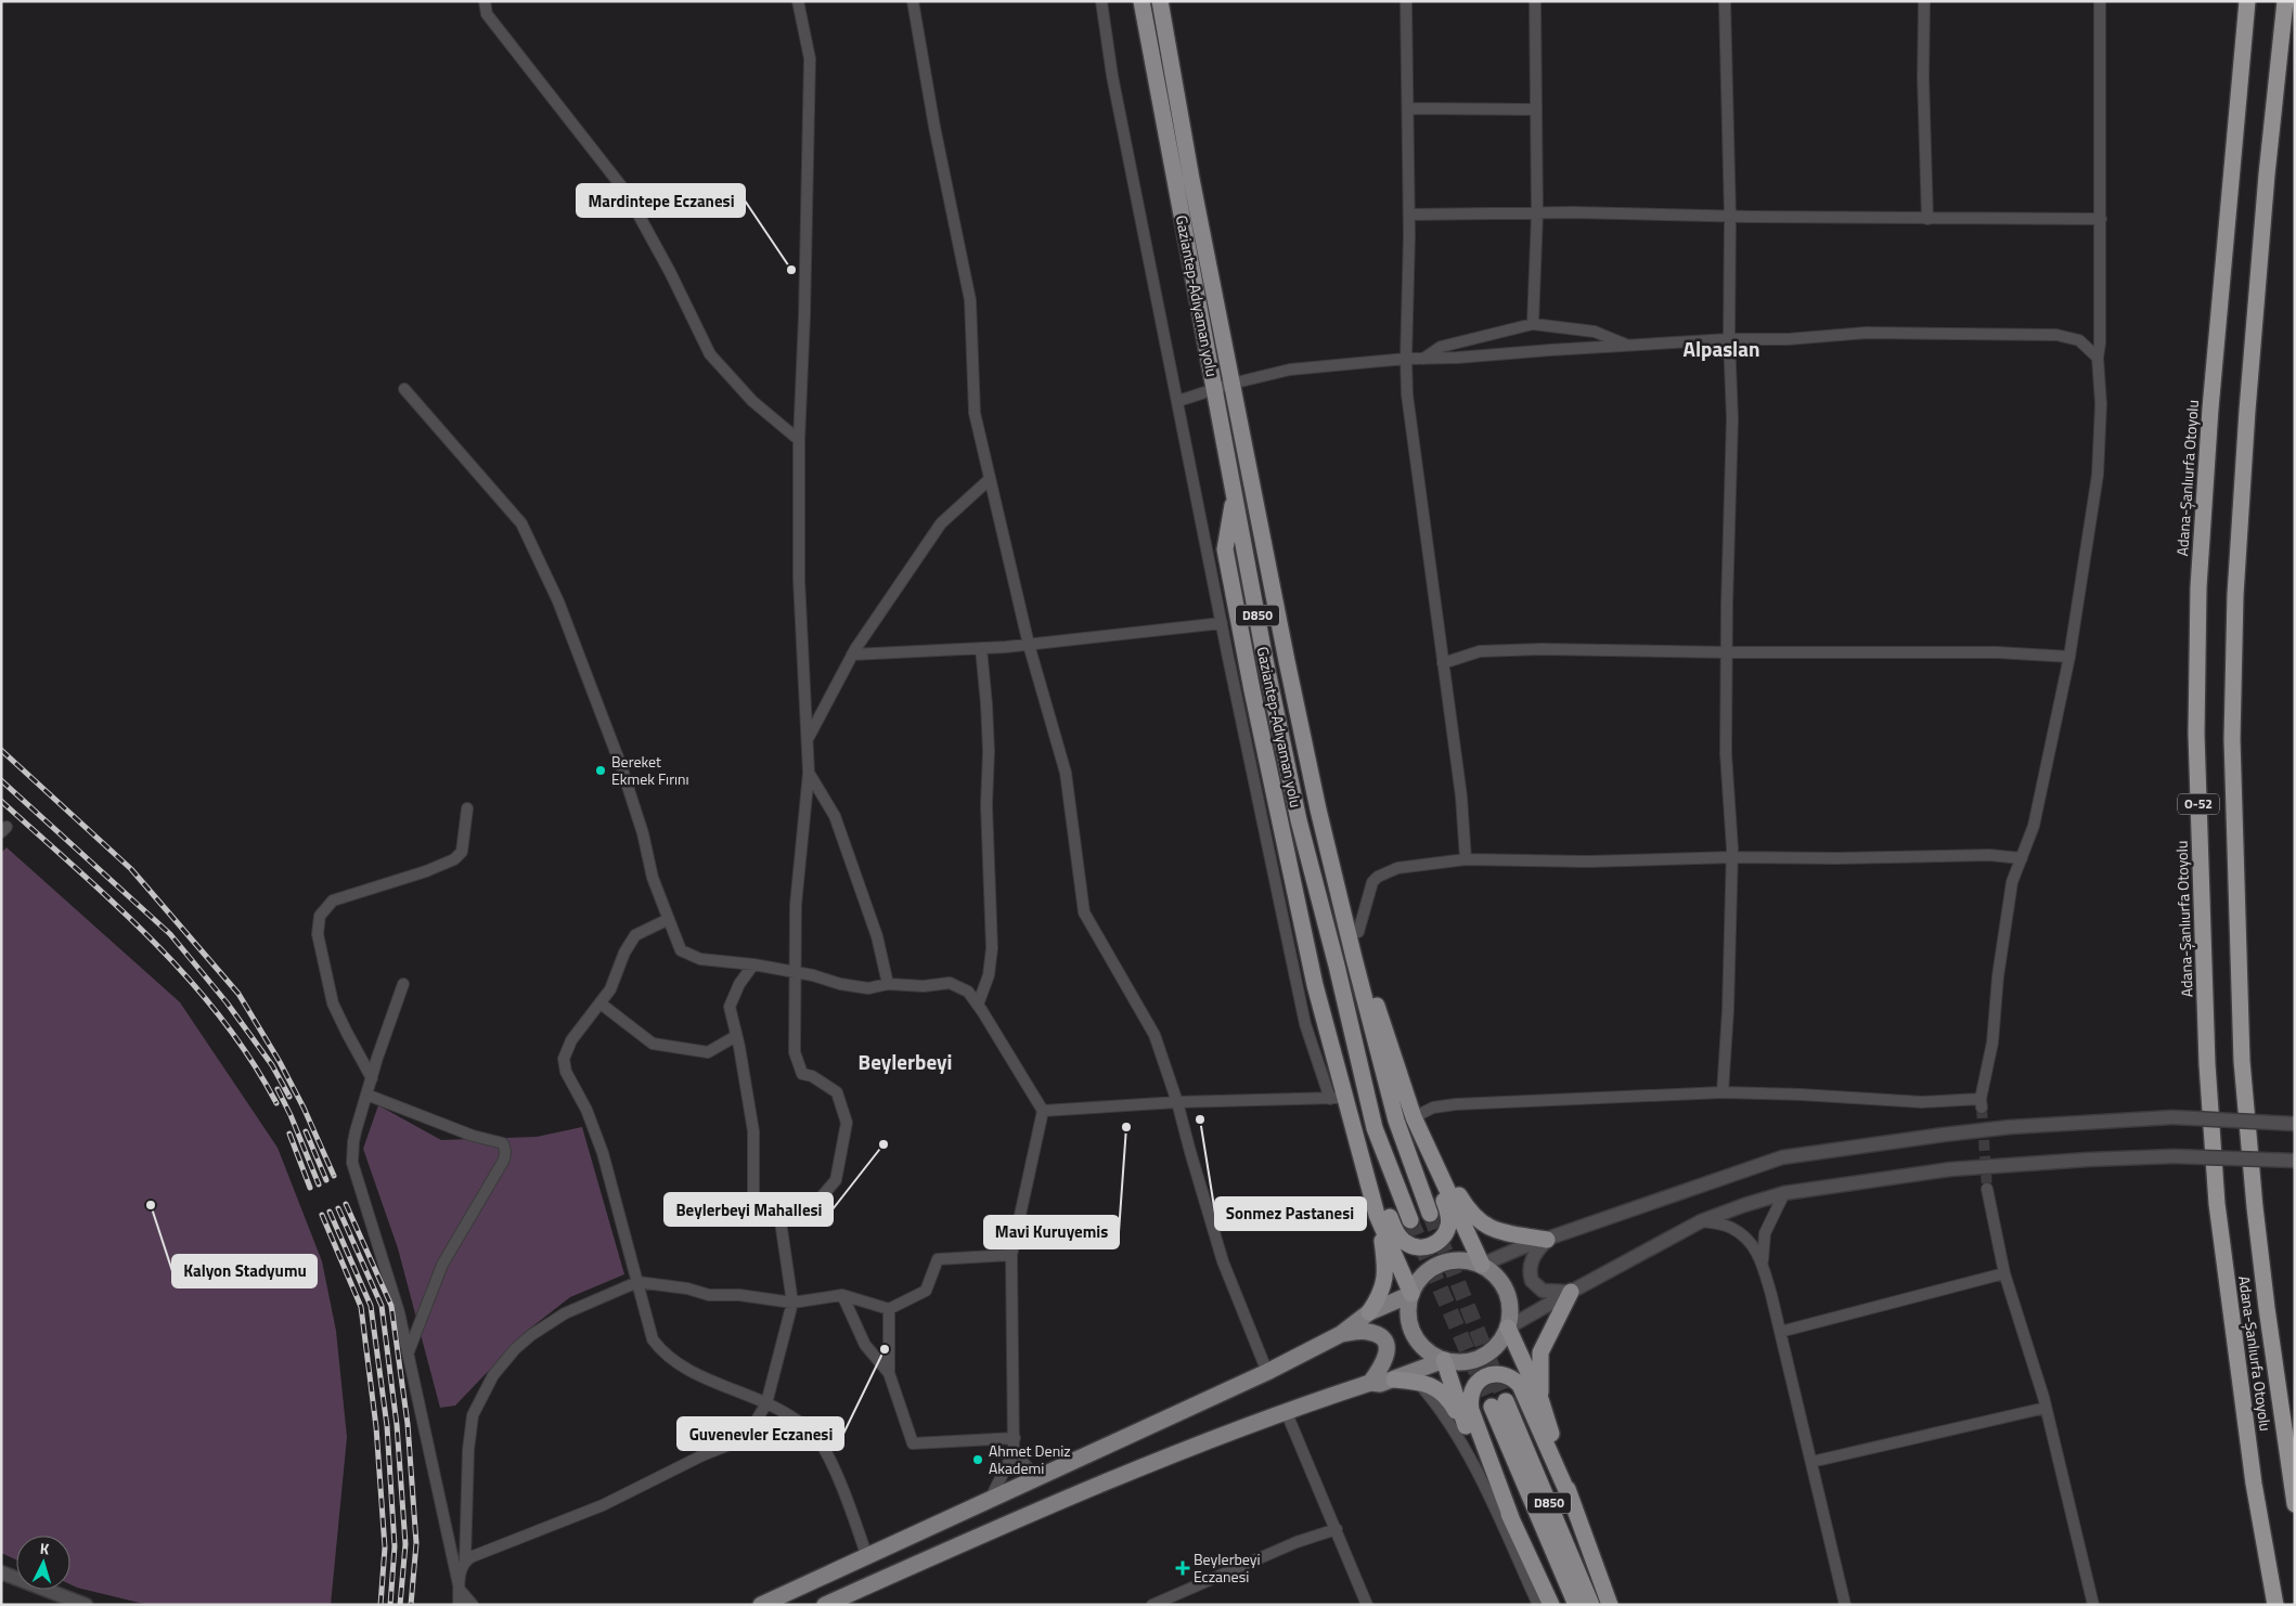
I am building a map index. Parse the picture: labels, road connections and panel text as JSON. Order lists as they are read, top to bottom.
{
  "streets": {
    "highway": [
      "Gaziantep-Adıyaman yolu",
      "Adana-Şanlıurfa Otoyolu",
      "D850",
      "O-52"
    ]
  },
  "districts": ["Alpaslan", "Beylerbeyi"],
  "places": {
    "other": [
      "Mardintepe Eczanesi",
      "Bereket Ekmek Fırını",
      "Sonmez Pastanesi",
      "Mavi Kuruyemis",
      "Beylerbeyi Mahallesi",
      "Kalyon Stadyumu",
      "Guvenevler Eczanesi",
      "Ahmet Deniz Akademi"
    ],
    "health": ["Beylerbeyi Eczanesi"]
  },
  "north": "top"
}
